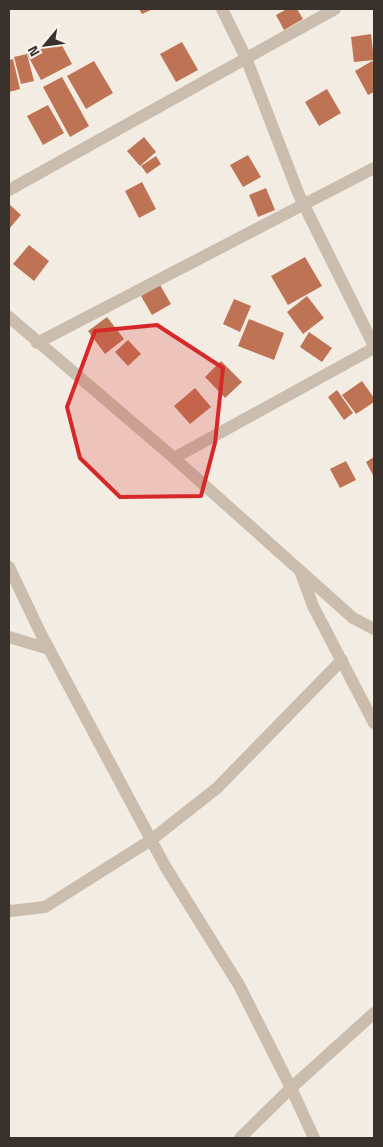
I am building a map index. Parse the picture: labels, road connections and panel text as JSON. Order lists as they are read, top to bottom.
{
  "north": "bottom left"
}
